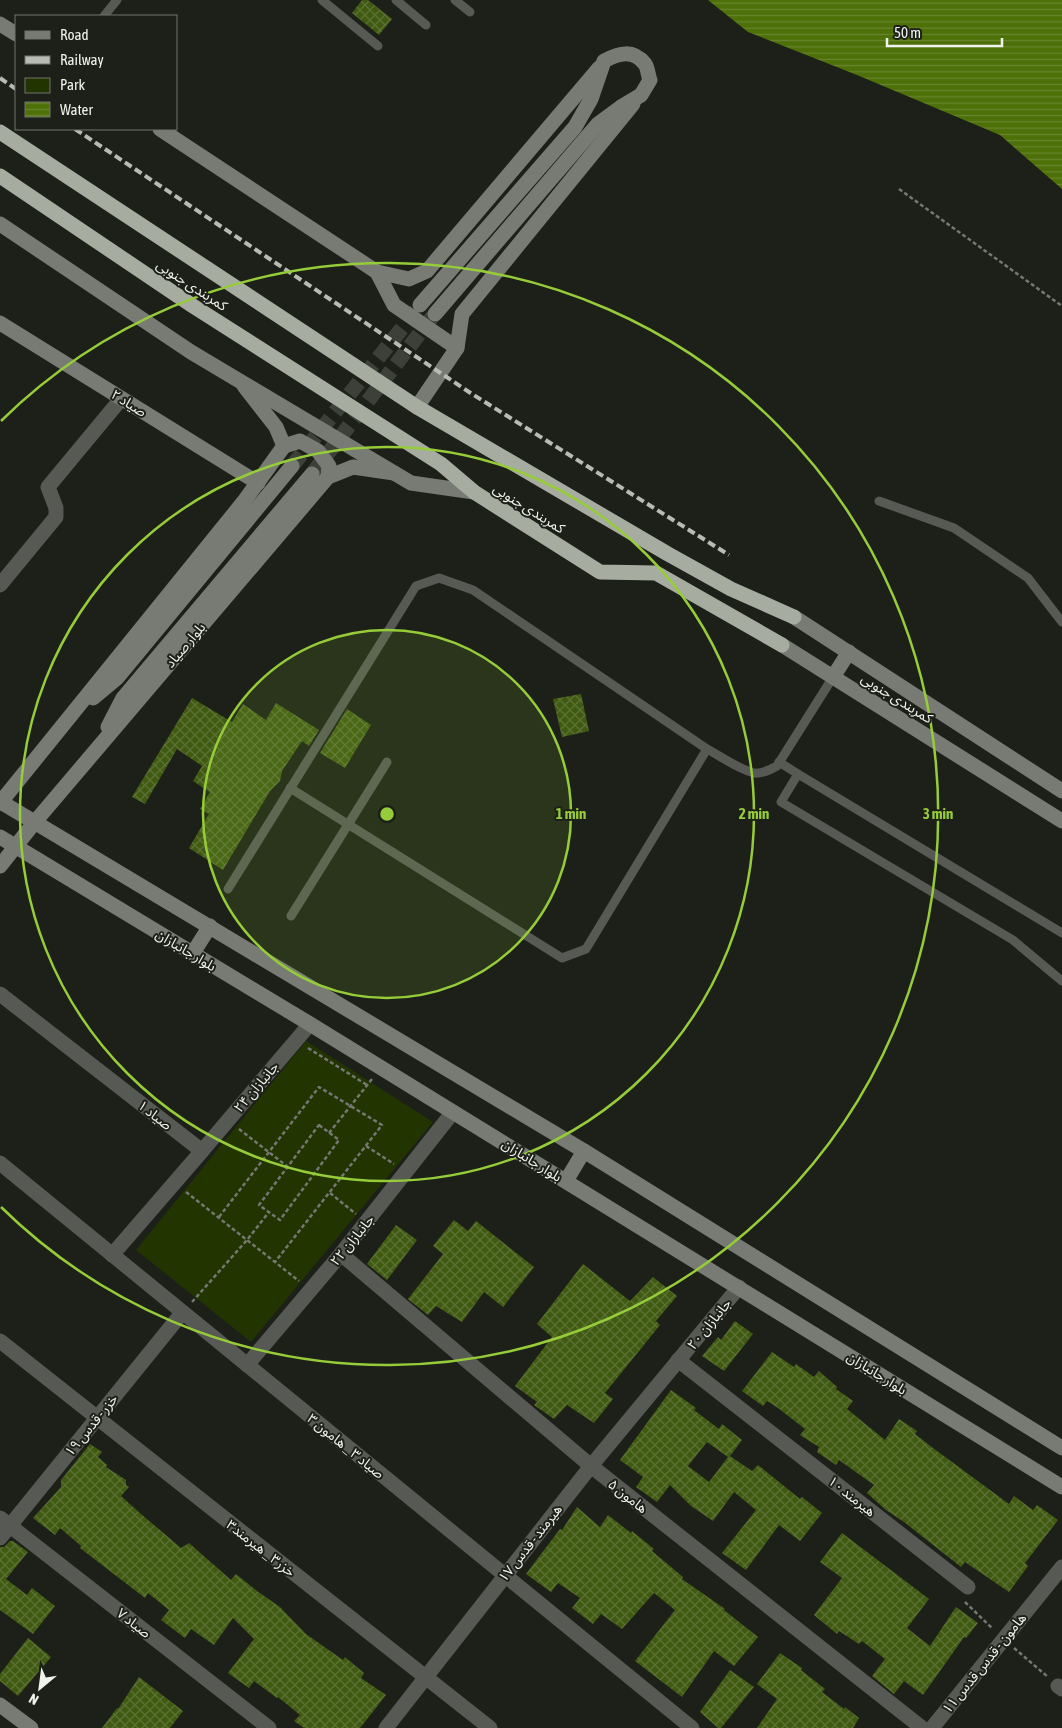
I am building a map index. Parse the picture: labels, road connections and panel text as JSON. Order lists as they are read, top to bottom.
{
  "streets": {
    "highway": ["کمربندی جنوبی"],
    "main road": ["صیاد ۲", "بلوار صیاد", "بلوار جانبازان"],
    "street": [
      "جانبازان ۲۴",
      "صیاد ۱",
      "جانبازان ۲۲",
      "جانبازان ۲۰",
      "خزر - قدس ۱۹",
      "صیاد ۳ _ هامون ۳",
      "هامون ۵",
      "هیرمند ۱۰",
      "هیرمند - قدس ۱۷",
      "خزر۳ _ هیرمند۳",
      "صیاد ۷",
      "هامون - قدس قدس ۱۱"
    ]
  },
  "crossings": [
    ["بلوار صیاد", "بلوار جانبازان"],
    ["بلوار جانبازان", "جانبازان ۲۴"],
    ["بلوار جانبازان", "جانبازان ۲۲"],
    ["بلوار جانبازان", "جانبازان ۲۰"],
    ["جانبازان ۲۴", "صیاد ۱"],
    ["جانبازان ۲۲", "صیاد ۳ _ هامون ۳"],
    ["جانبازان ۲۲", "هامون ۵"],
    ["جانبازان ۲۰", "هیرمند ۱۰"],
    ["جانبازان ۲۰", "هیرمند - قدس ۱۷"],
    ["خزر - قدس ۱۹", "صیاد ۳ _ هامون ۳"],
    ["خزر - قدس ۱۹", "خزر۳ _ هیرمند۳"],
    ["خزر - قدس ۱۹", "صیاد ۷"],
    ["صیاد ۳ _ هامون ۳", "هیرمند - قدس ۱۷"],
    ["هامون ۵", "هیرمند - قدس ۱۷"],
    ["هیرمند ۱۰", "هیرمند - قدس ۱۷"],
    ["هیرمند - قدس ۱۷", "خزر۳ _ هیرمند۳"]
  ],
  "legend": [
    "Road",
    "Railway",
    "Park",
    "Water"
  ],
  "scale_bar": "50 m",
  "north": "bottom left",
  "rings": ["1 min", "2 min", "3 min"]
}
